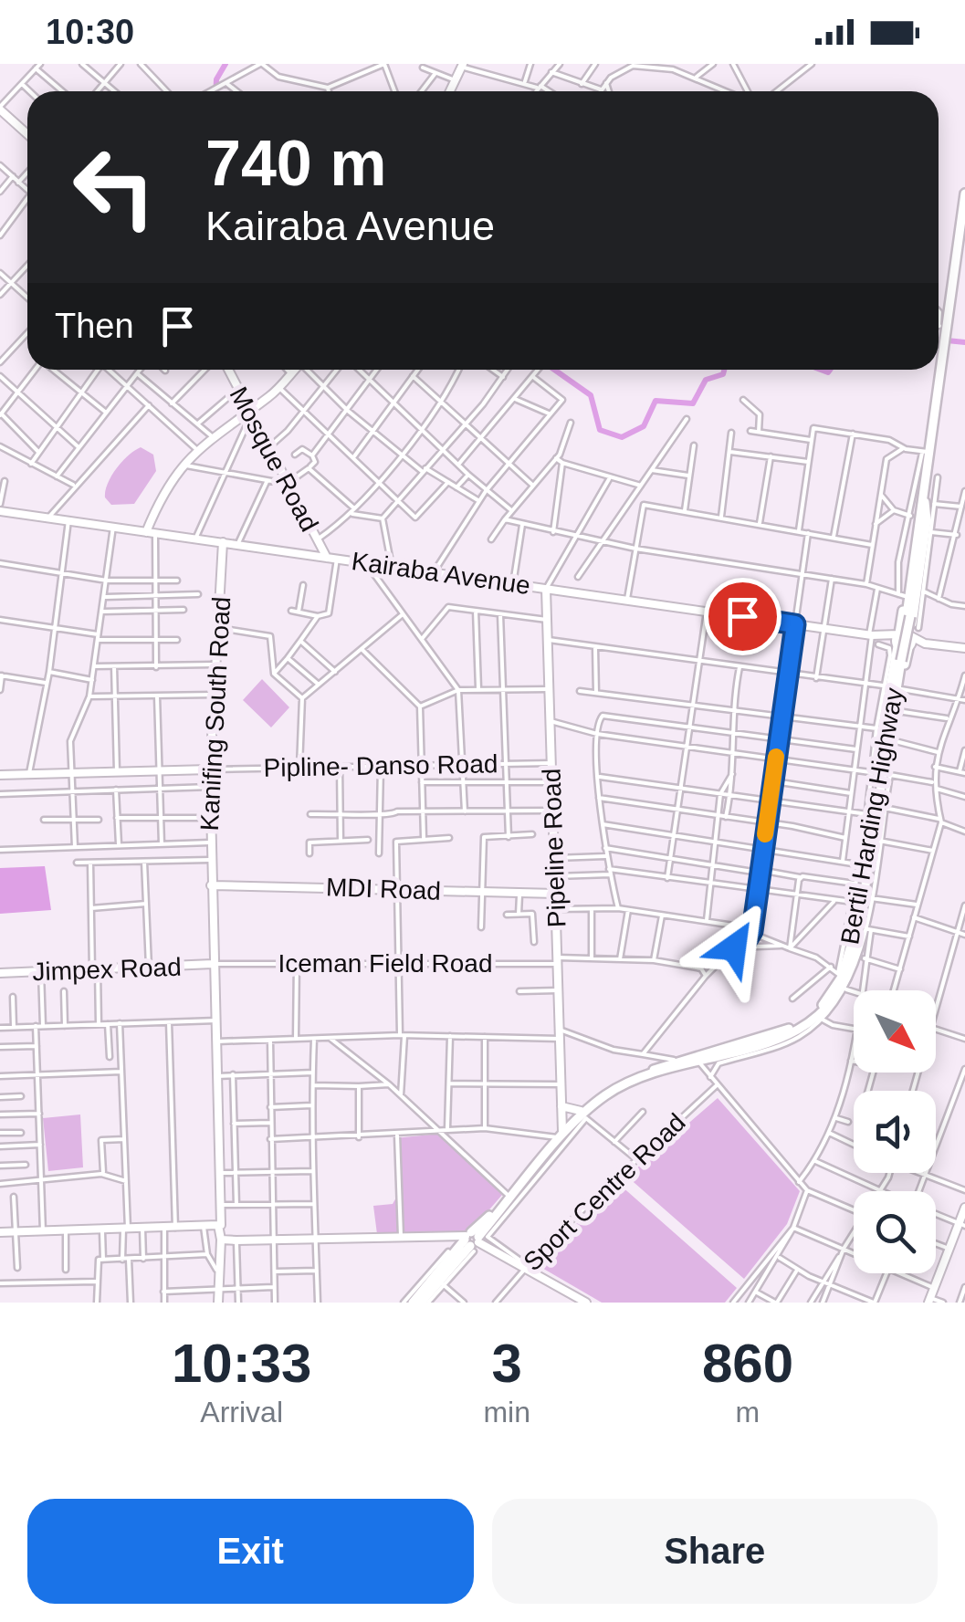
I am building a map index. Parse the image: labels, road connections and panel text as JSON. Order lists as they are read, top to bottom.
{
  "streets": {
    "main road": ["Bertil Harding Highway"],
    "street": [
      "Mosque Road",
      "Kairaba Avenue",
      "Kanifing South Road",
      "Pipline- Danso Road",
      "Pipeline Road",
      "MDI Road",
      "Iceman Field Road",
      "Jimpex Road",
      "Sport Centre Road"
    ]
  },
  "crossings": [
    ["Mosque Road", "Kairaba Avenue"],
    ["Kairaba Avenue", "Kanifing South Road"],
    ["Kairaba Avenue", "Pipeline Road"],
    ["Kanifing South Road", "Pipline- Danso Road"],
    ["Kanifing South Road", "MDI Road"],
    ["Kanifing South Road", "Iceman Field Road"],
    ["Kanifing South Road", "Jimpex Road"],
    ["Pipline- Danso Road", "Pipeline Road"],
    ["Bertil Harding Highway", "Pipeline Road"],
    ["Pipeline Road", "MDI Road"],
    ["Pipeline Road", "Iceman Field Road"],
    ["Iceman Field Road", "Jimpex Road"]
  ],
  "north": "bottom right",
  "page": {
    "status": "10:30",
    "turn": ["740 m", "Kairaba Avenue"],
    "then": "Then",
    "eta": [
      "10:33",
      "Arrival",
      "3",
      "min",
      "860",
      "m"
    ],
    "buttons": ["Exit", "Share"]
  }
}
